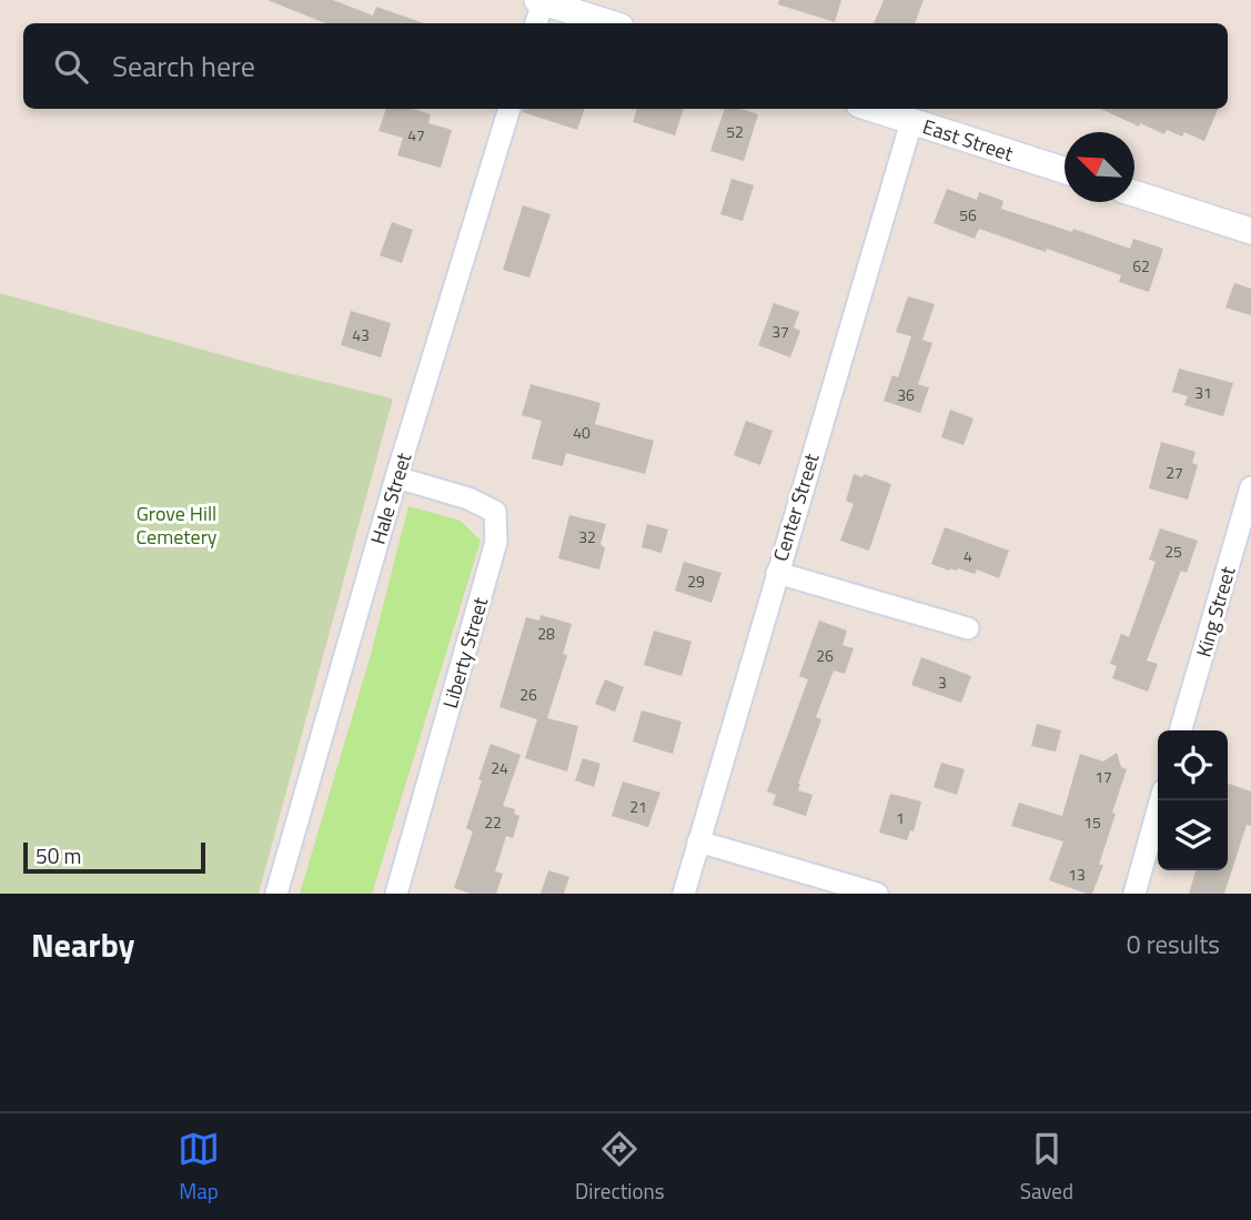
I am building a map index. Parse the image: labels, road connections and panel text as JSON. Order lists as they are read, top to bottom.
{
  "streets": {
    "street": [
      "East Street",
      "Hale Street",
      "Center Street",
      "King Street",
      "Liberty Street"
    ]
  },
  "crossings": [
    ["East Street", "Center Street"],
    ["Hale Street", "Liberty Street"]
  ],
  "parks": ["Grove Hill Cemetery"],
  "house_numbers": [
    "52",
    "47",
    "56",
    "62",
    "37",
    "43",
    "31",
    "36",
    "40",
    "27",
    "32",
    "25",
    "4",
    "29",
    "28",
    "26",
    "3",
    "26",
    "24",
    "17",
    "21",
    "1",
    "22",
    "15",
    "13"
  ],
  "scale_bar": "50 m",
  "north": "top left",
  "page": {
    "search": "Search here",
    "scale": "50 m",
    "heading": ["Nearby", "0 results"],
    "nav": ["Map", "Directions", "Saved"]
  }
}
